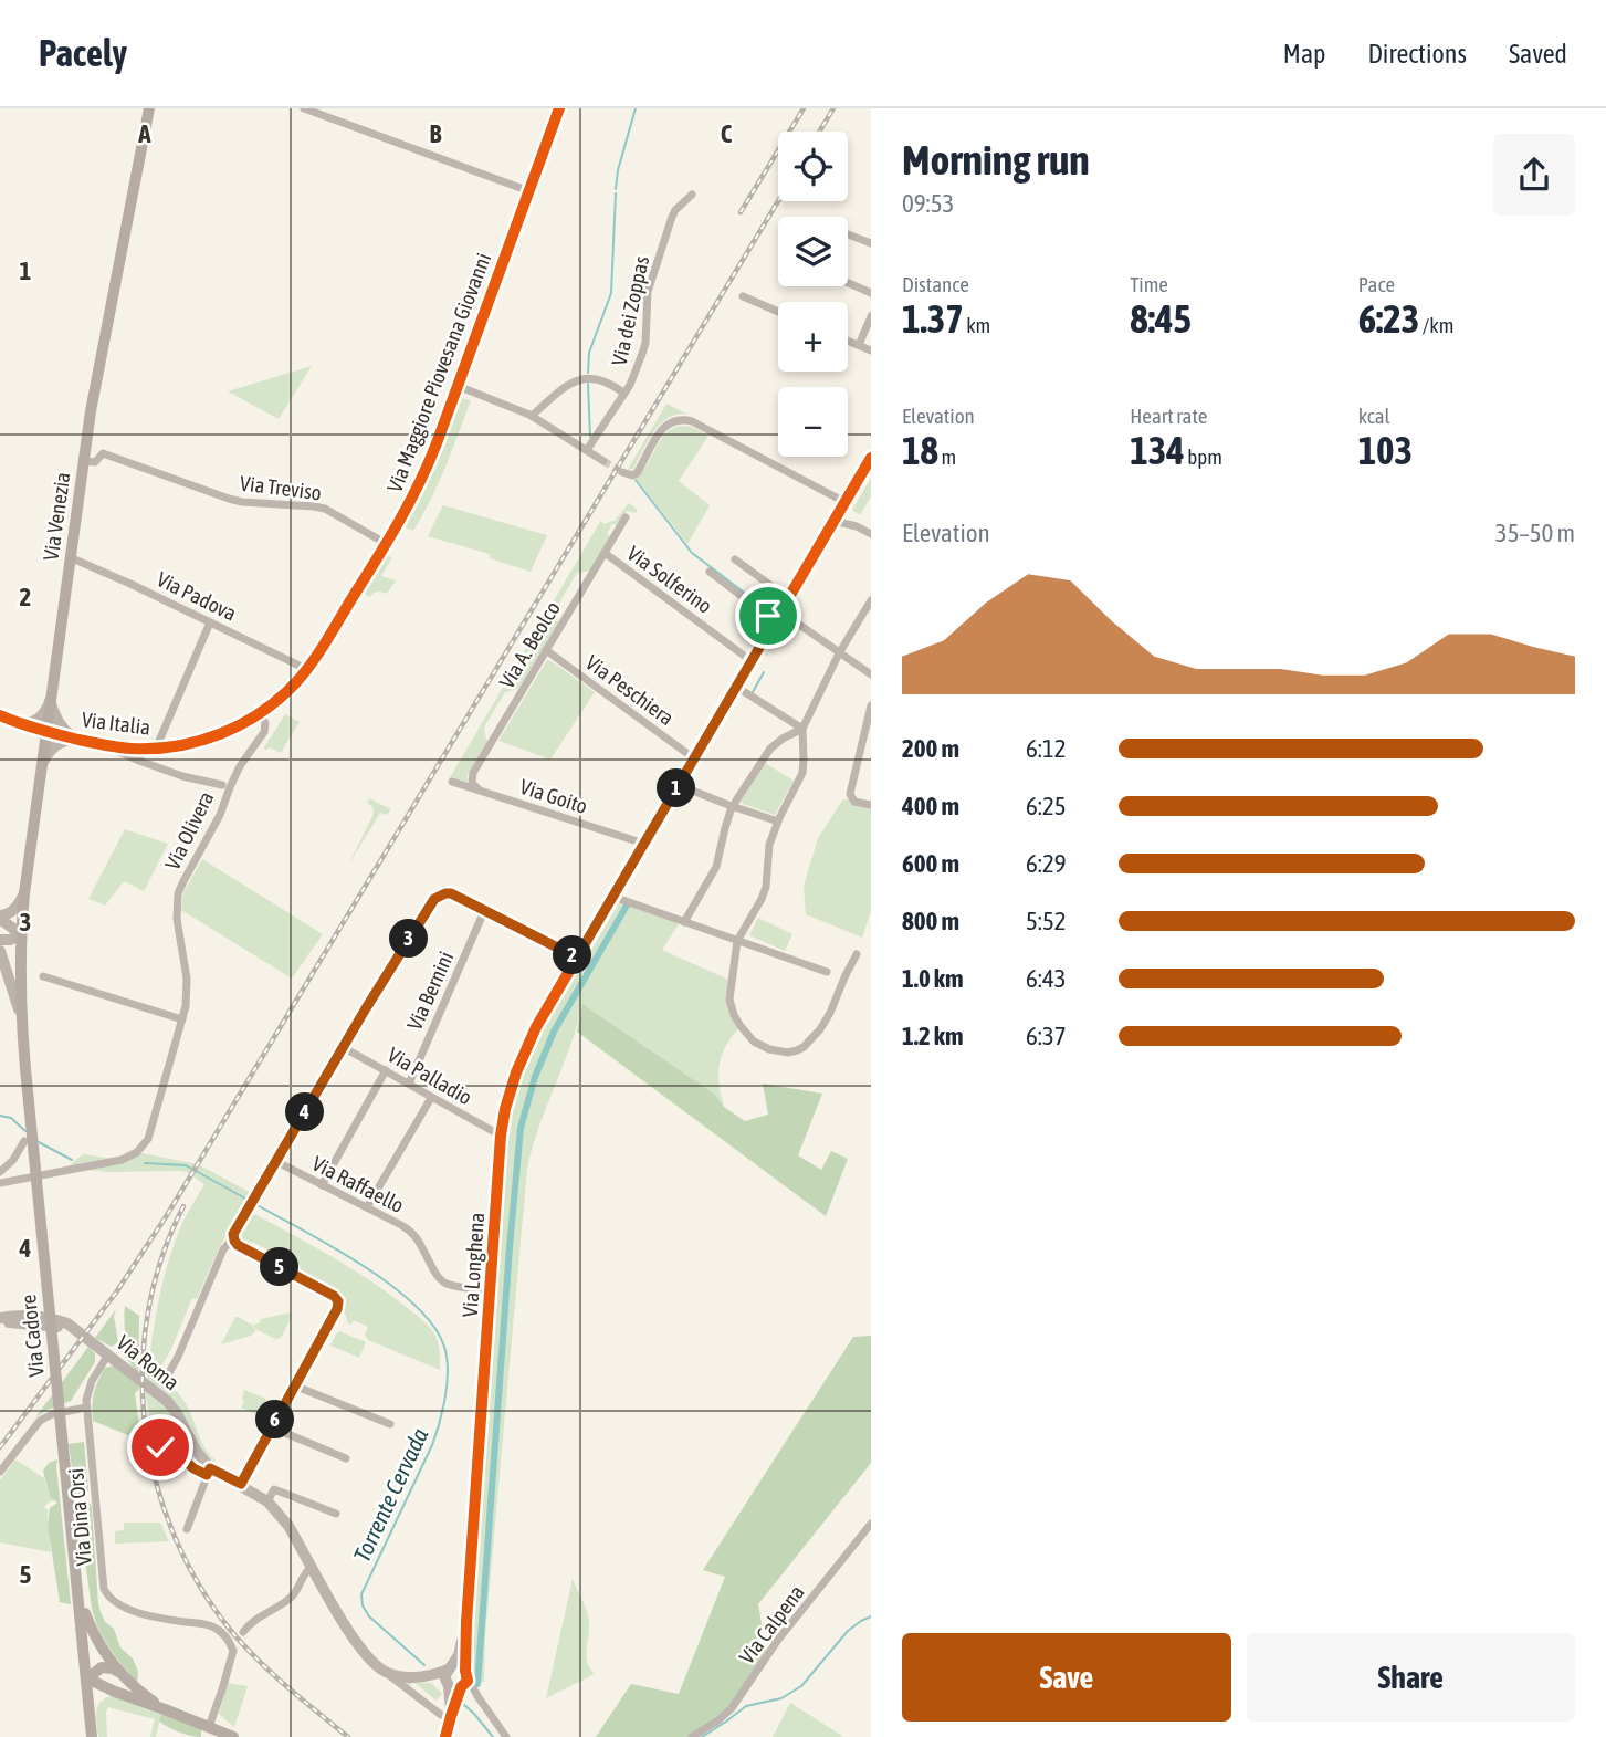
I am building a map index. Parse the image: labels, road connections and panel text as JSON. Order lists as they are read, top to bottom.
{
  "streets": {
    "main road": ["Via Venezia", "Via Cadore"],
    "street": [
      "Via dei Zoppas",
      "Via Maggiore Piovesana Giovanni",
      "Via Treviso",
      "Via Solferino",
      "Via Padova",
      "Via A. Beolco",
      "Via Peschiera",
      "Via Italia",
      "Via Goito",
      "Via Olivera",
      "Via Bernini",
      "Via Palladio",
      "Via Raffaello",
      "Via Longhena",
      "Via Roma",
      "Via Dina Orsi",
      "Via Calpena"
    ]
  },
  "crossings": [
    ["Via Maggiore Piovesana Giovanni", "Via Treviso"],
    ["Via Maggiore Piovesana Giovanni", "Via Padova"],
    ["Via Maggiore Piovesana Giovanni", "Via Italia"],
    ["Via Maggiore Piovesana Giovanni", "Via Olivera"],
    ["Via Treviso", "Via Venezia"],
    ["Via Venezia", "Via Padova"],
    ["Via Venezia", "Via Italia"],
    ["Via Venezia", "Via Cadore"],
    ["Via Solferino", "Via A. Beolco"],
    ["Via Solferino", "Via Longhena"],
    ["Via A. Beolco", "Via Peschiera"],
    ["Via A. Beolco", "Via Goito"],
    ["Via Peschiera", "Via Longhena"],
    ["Via Goito", "Via Longhena"],
    ["Via Bernini", "Via Palladio"],
    ["Via Palladio", "Via Longhena"],
    ["Via Raffaello", "Via Longhena"],
    ["Via Cadore", "Via Dina Orsi"],
    ["Via Roma", "Via Dina Orsi"]
  ],
  "water": ["Torrente Cervada"],
  "page": {
    "header": "Pacely",
    "nav": ["Map", "Directions", "Saved"],
    "heading": ["Morning run", "09:53"],
    "map_buttons": ["+", "−"],
    "stats": [
      ["Distance", "1.37 km"],
      ["Time", "8:45"],
      ["Pace", "6:23 /km"],
      ["Elevation", "18 m"],
      ["Heart rate", "134 bpm"],
      ["kcal", "103"]
    ],
    "chart": ["Elevation", "35–50 m"],
    "list": [
      {
        "name": "200 m",
        "note": "6:12"
      },
      {
        "name": "400 m",
        "note": "6:25"
      },
      {
        "name": "600 m",
        "note": "6:29"
      },
      {
        "name": "800 m",
        "note": "5:52"
      },
      {
        "name": "1.0 km",
        "note": "6:43"
      },
      {
        "name": "1.2 km",
        "note": "6:37"
      }
    ],
    "pins": [
      "1",
      "3",
      "2",
      "4",
      "5",
      "6"
    ],
    "buttons": ["Save", "Share"]
  },
  "grid": {
    "columns": ["A", "B", "C"],
    "rows": [
      "1",
      "2",
      "3",
      "4",
      "5"
    ]
  }
}
